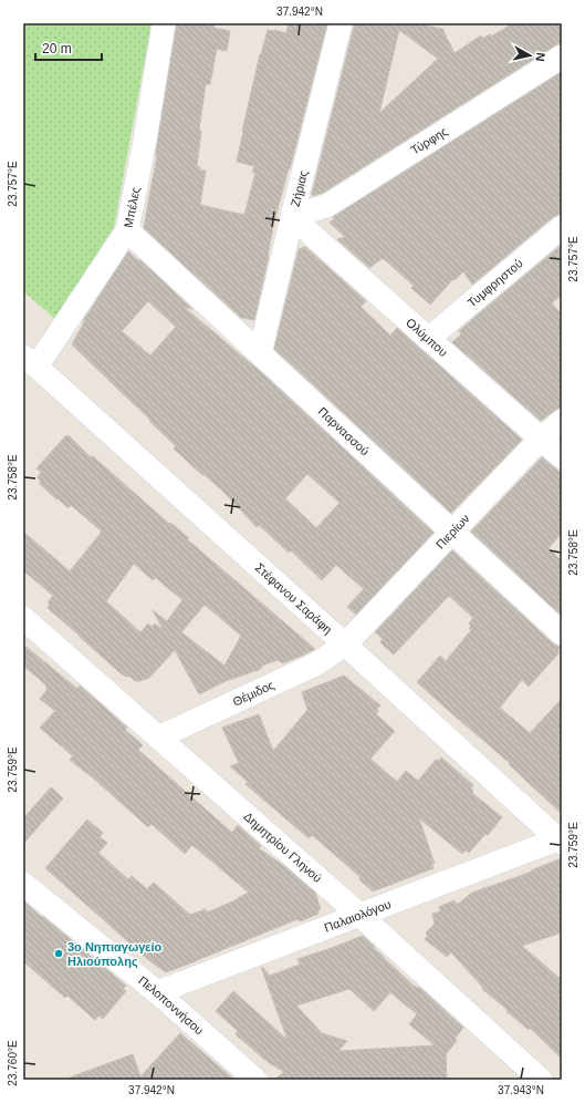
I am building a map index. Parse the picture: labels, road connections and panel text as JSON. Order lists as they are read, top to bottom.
{
  "streets": {
    "street": [
      "Τύρφης",
      "Ζήριας",
      "Μπέλες",
      "Τυμφρηστού",
      "Ολύμπου",
      "Παρνασσού",
      "Πιερίων",
      "Στέφανου Σαράφη",
      "Θέμιδος",
      "Δημητρίου Γληνού",
      "Παλαιολόγου",
      "Πελοποννήσου"
    ]
  },
  "crossings": [
    ["Τύρφης", "Ζήριας"],
    ["Τύρφης", "Ολύμπου"],
    ["Ζήριας", "Ολύμπου"],
    ["Ζήριας", "Παρνασσού"],
    ["Μπέλες", "Παρνασσού"],
    ["Μπέλες", "Στέφανου Σαράφη"],
    ["Τυμφρηστού", "Ολύμπου"],
    ["Ολύμπου", "Πιερίων"],
    ["Παρνασσού", "Πιερίων"],
    ["Πιερίων", "Στέφανου Σαράφη"],
    ["Πιερίων", "Θέμιδος"],
    ["Στέφανου Σαράφη", "Θέμιδος"],
    ["Στέφανου Σαράφη", "Παλαιολόγου"],
    ["Θέμιδος", "Δημητρίου Γληνού"],
    ["Δημητρίου Γληνού", "Παλαιολόγου"],
    ["Παλαιολόγου", "Πελοποννήσου"]
  ],
  "places": ["3o Νηπιαγωγείο Ηλιούπολης"],
  "scale_bar": "20 m",
  "north": "right",
  "coordinates": [
    "37.942°N",
    "23.757°E",
    "23.758°E",
    "23.759°E",
    "23.760°E",
    "37.943°N"
  ]
}
